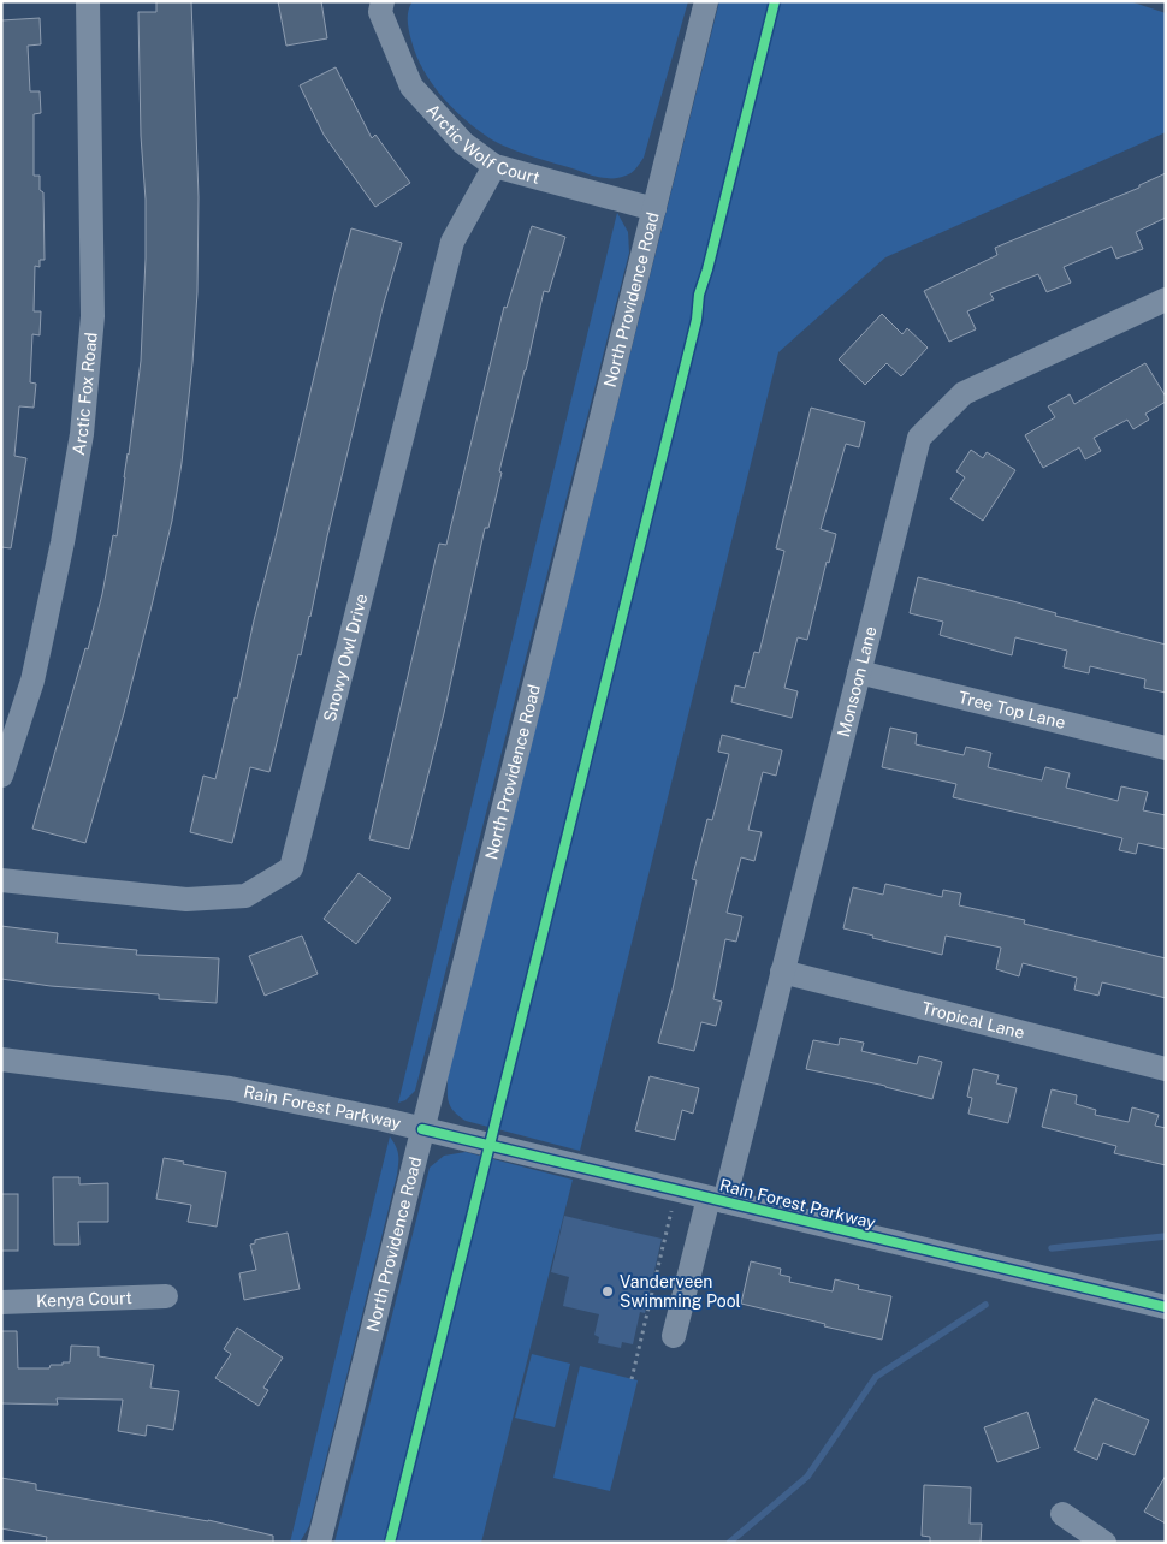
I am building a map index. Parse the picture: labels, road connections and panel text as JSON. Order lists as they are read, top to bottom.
{
  "streets": {
    "street": [
      "Arctic Wolf Court",
      "North Providence Road",
      "Arctic Fox Road",
      "Snowy Owl Drive",
      "Monsoon Lane",
      "Tree Top Lane",
      "Tropical Lane",
      "Rain Forest Parkway",
      "Kenya Court"
    ]
  },
  "crossings": [
    ["Arctic Wolf Court", "North Providence Road"],
    ["Arctic Wolf Court", "Snowy Owl Drive"],
    ["North Providence Road", "Rain Forest Parkway"],
    ["Monsoon Lane", "Tree Top Lane"],
    ["Monsoon Lane", "Tropical Lane"],
    ["Monsoon Lane", "Rain Forest Parkway"]
  ],
  "places": ["Vanderveen Swimming Pool"]
}
